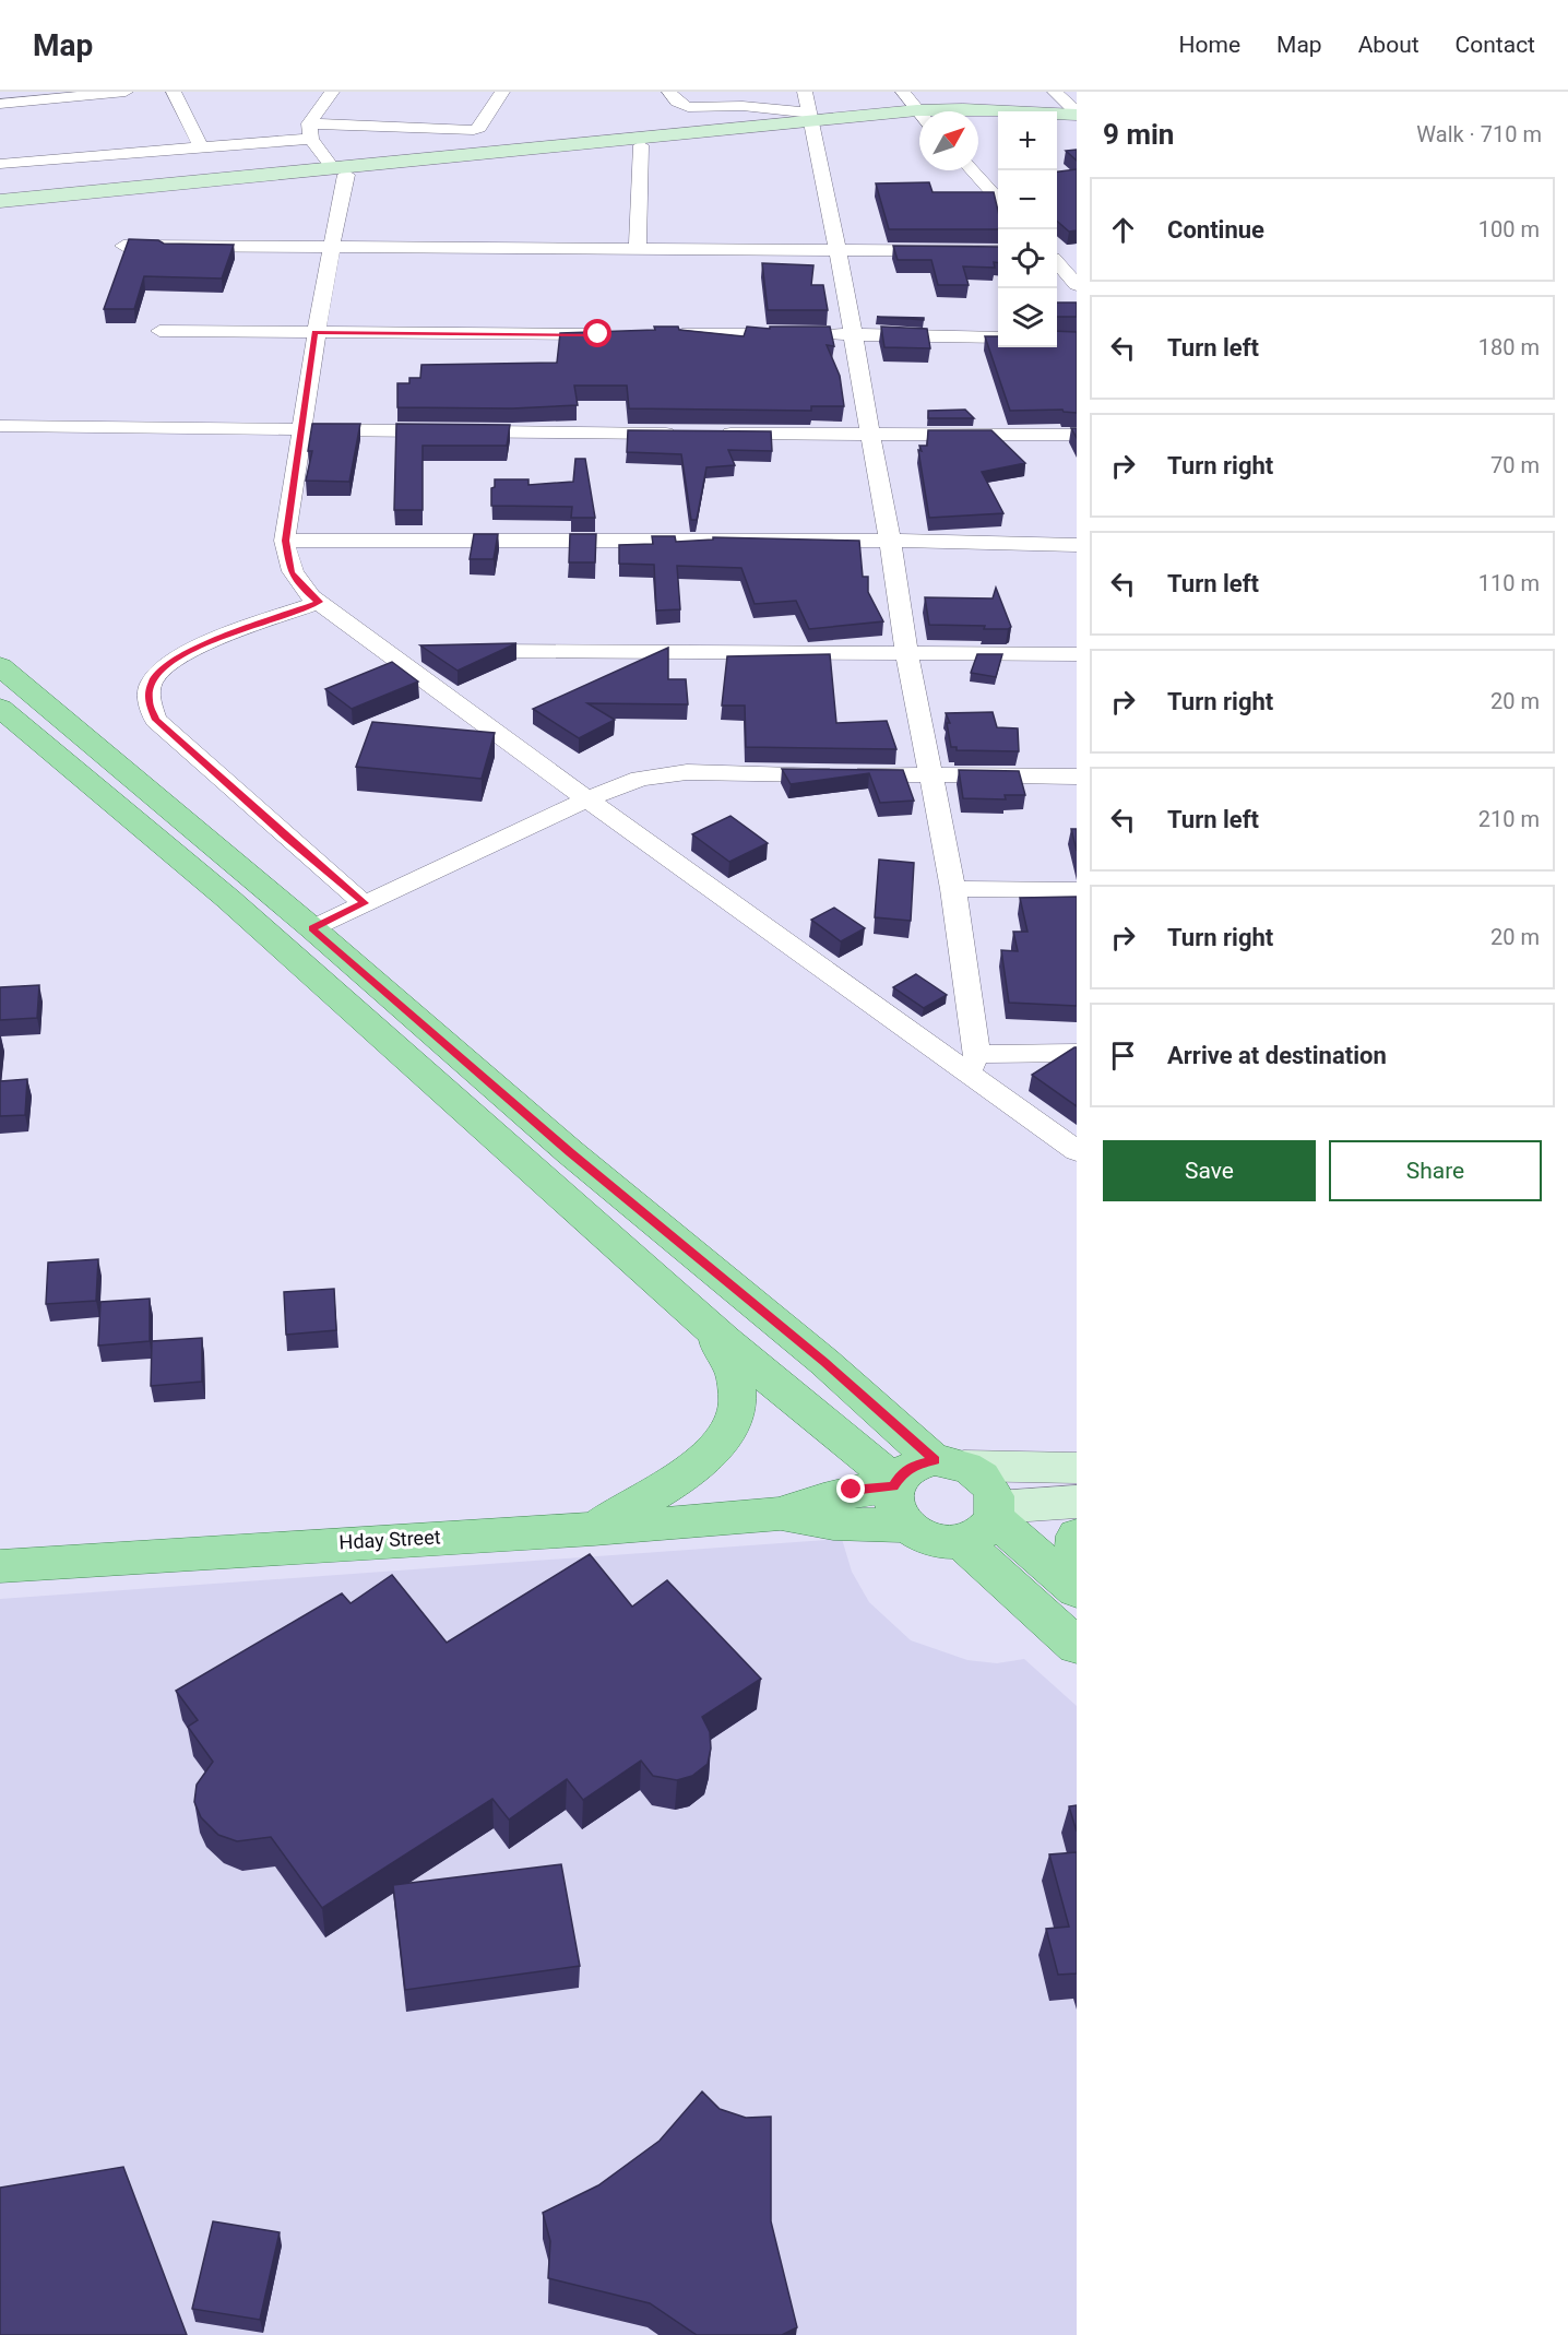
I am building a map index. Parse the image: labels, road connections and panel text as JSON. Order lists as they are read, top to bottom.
{
  "streets": {
    "main road": ["Hday Street"]
  },
  "north": "top right",
  "page": {
    "header": "Map",
    "nav": [
      "Home",
      "Map",
      "About",
      "Contact"
    ],
    "heading": ["9 min", "Walk · 710 m"],
    "map_buttons": ["+", "−"],
    "list": [
      ["Continue", "100 m"],
      ["Turn left", "180 m"],
      ["Turn right", "70 m"],
      ["Turn left", "110 m"],
      ["Turn right", "20 m"],
      ["Turn left", "210 m"],
      ["Turn right", "20 m"],
      "Arrive at destination"
    ],
    "buttons": ["Save", "Share"]
  }
}
